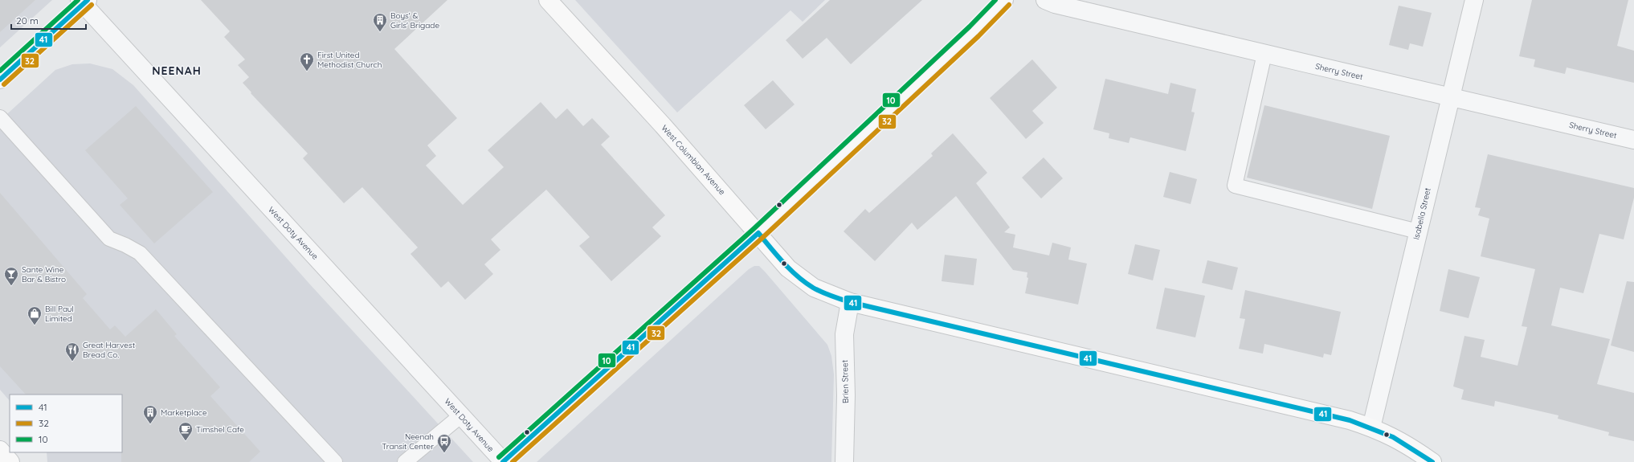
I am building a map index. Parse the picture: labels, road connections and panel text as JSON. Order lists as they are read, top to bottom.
{
  "streets": {
    "main road": ["West Columbian Avenue"],
    "street": [
      "Sherry Street",
      "Isabella Street",
      "West Doty Avenue",
      "Brien Street"
    ]
  },
  "crossings": [
    ["Sherry Street", "Isabella Street"],
    ["West Columbian Avenue", "Isabella Street"],
    ["West Columbian Avenue", "Brien Street"]
  ],
  "districts": ["NEENAH"],
  "places": {
    "building": ["Boys' & Girls' Brigade", "Marketplace"],
    "church": ["First United Methodist Church"],
    "bar": ["Sante Wine Bar & Bistro"],
    "shop": ["Bill Paul Limited"],
    "restaurant": ["Great Harvest Bread Co."],
    "cafe": ["Timshel Cafe"],
    "bus stop": ["Neenah Transit Center"]
  },
  "lines": ["transit line 41", "transit line 10", "transit line 32"],
  "legend": ["41", "32", "10"],
  "scale_bar": "20 m"
}
